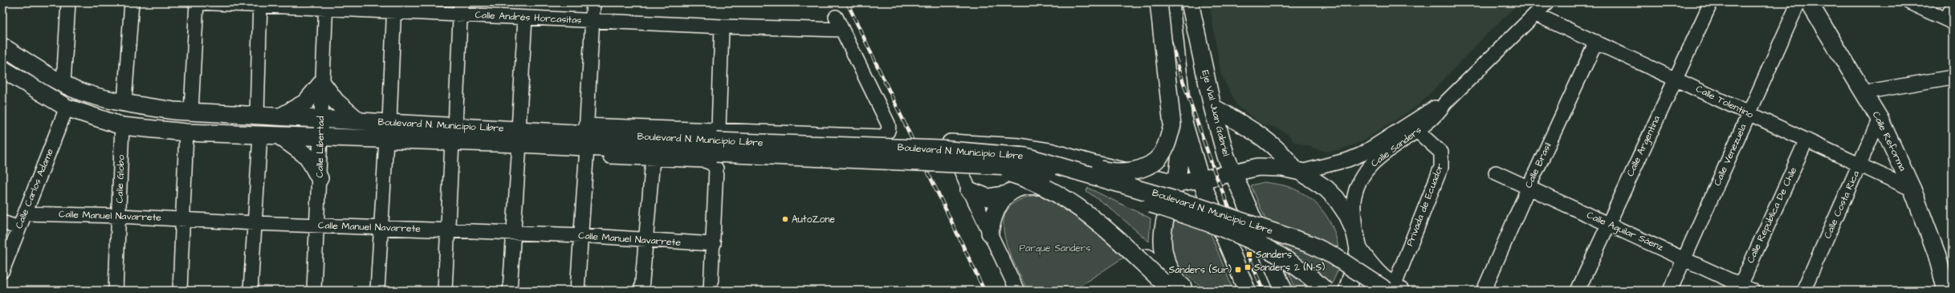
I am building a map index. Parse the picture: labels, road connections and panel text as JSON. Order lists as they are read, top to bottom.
{
  "streets": {
    "main road": ["Eje Vial Juan Gabriel", "Boulevard N. Municipio Libre", "Calle Reforma"],
    "street": [
      "Calle Andrés Horcasitas",
      "Calle Tolentino",
      "Calle Argentina",
      "Calle Libertad",
      "Calle Sanders",
      "Calle Venezuela",
      "Calle Brasil",
      "Calle Globo",
      "Calle Carlos Adame",
      "Privada de Ecuador",
      "Calle Costa Rica",
      "Calle República De Chile",
      "Calle Manuel Navarrete",
      "Calle Aguilar Sáenz"
    ]
  },
  "crossings": [
    ["Calle Andrés Horcasitas", "Calle Libertad"],
    ["Calle Tolentino", "Calle Reforma"],
    ["Calle Tolentino", "Calle Argentina"],
    ["Calle Tolentino", "Calle Sanders"],
    ["Calle Tolentino", "Calle Venezuela"],
    ["Calle Tolentino", "Calle Brasil"],
    ["Calle Tolentino", "Calle Costa Rica"],
    ["Calle Tolentino", "Calle República De Chile"],
    ["Boulevard N. Municipio Libre", "Calle Libertad"],
    ["Boulevard N. Municipio Libre", "Calle Globo"],
    ["Boulevard N. Municipio Libre", "Calle Carlos Adame"],
    ["Boulevard N. Municipio Libre", "Privada de Ecuador"],
    ["Calle Reforma", "Calle Costa Rica"],
    ["Calle Argentina", "Calle Aguilar Sáenz"],
    ["Calle Libertad", "Calle Manuel Navarrete"],
    ["Calle Sanders", "Privada de Ecuador"],
    ["Calle Venezuela", "Calle Aguilar Sáenz"],
    ["Calle Brasil", "Calle Aguilar Sáenz"],
    ["Calle Globo", "Calle Manuel Navarrete"],
    ["Calle Carlos Adame", "Calle Manuel Navarrete"],
    ["Calle República De Chile", "Calle Aguilar Sáenz"]
  ],
  "parks": ["Parque Sanders"],
  "places": {
    "other": ["AutoZone"],
    "transit": ["Sanders", "Sanders 2 (N-S)", "Sanders (Sur)"]
  }
}
